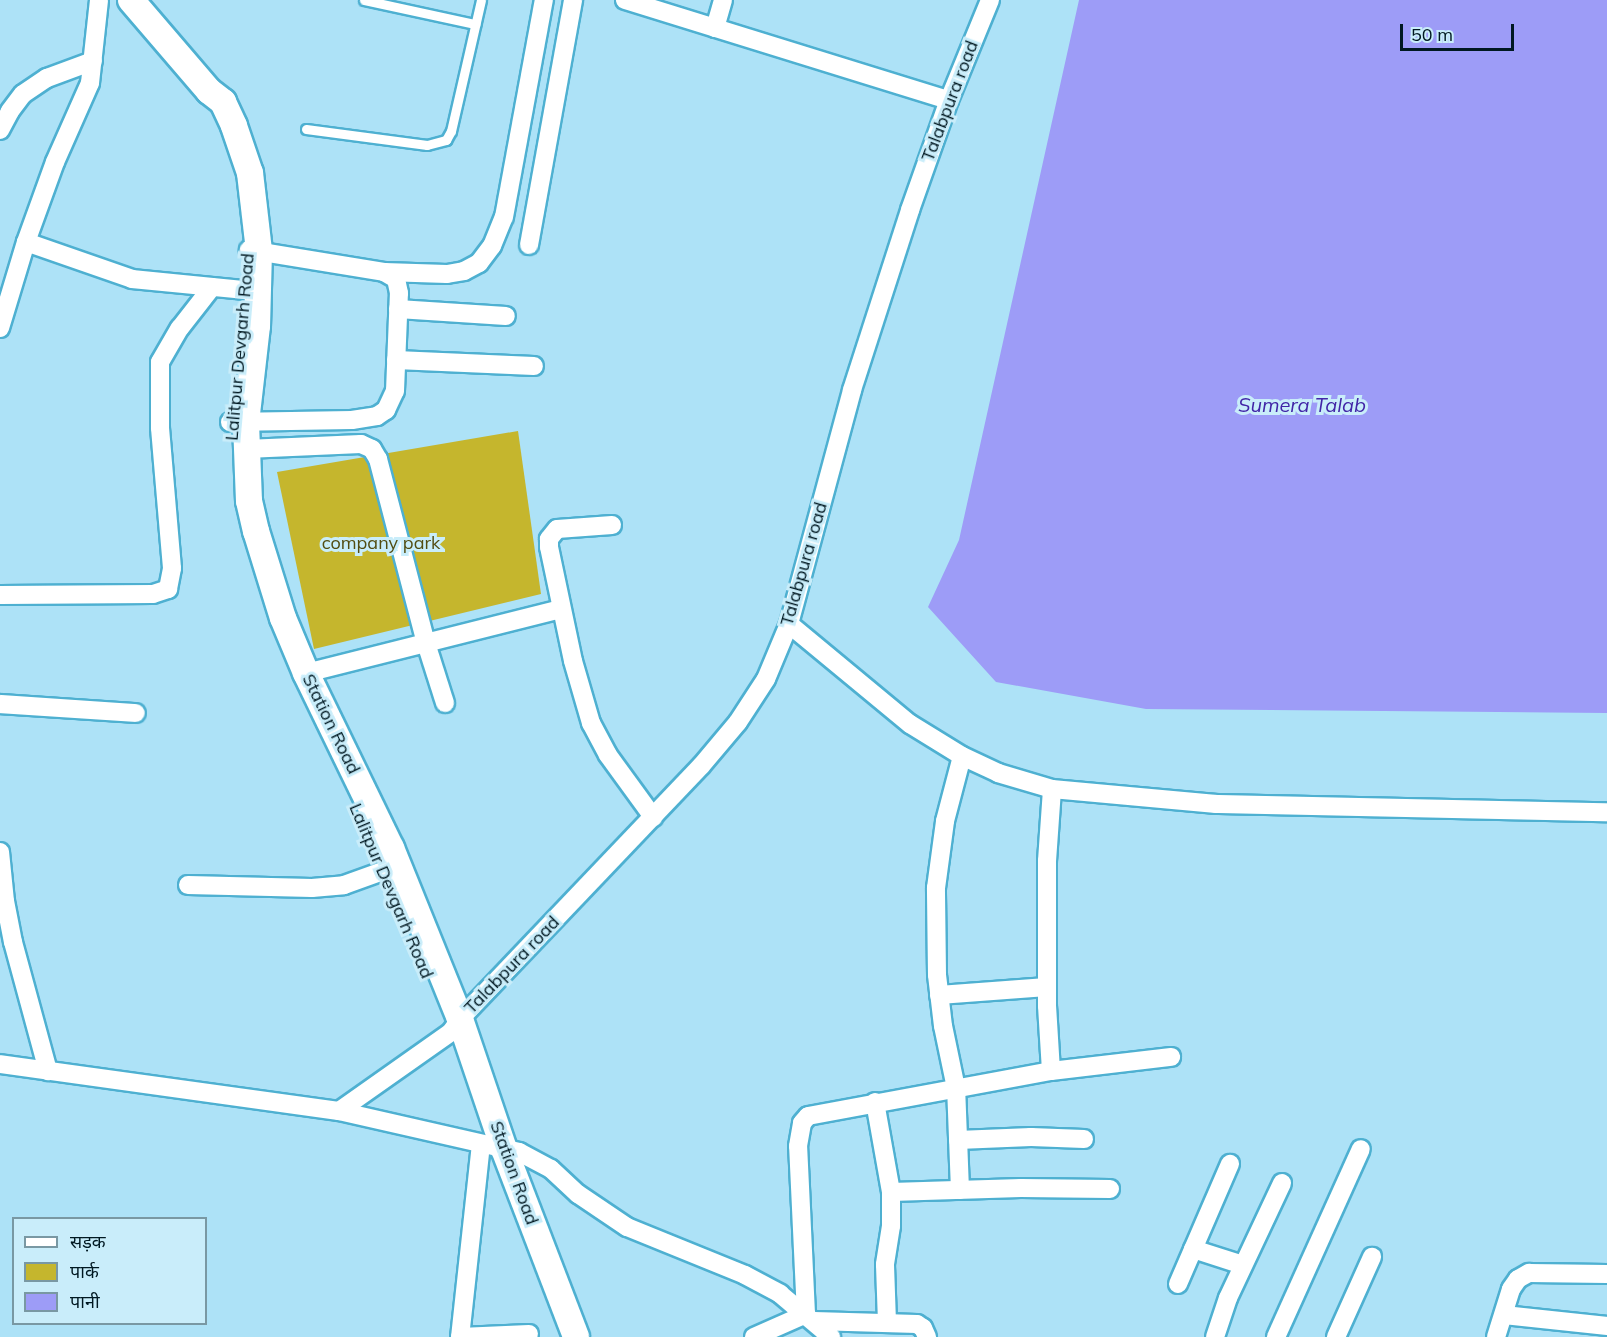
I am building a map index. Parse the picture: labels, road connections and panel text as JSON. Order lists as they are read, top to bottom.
{
  "streets": {
    "main road": ["Lalitpur Devgarh Road", "Station Road"],
    "street": ["Talabpura road"]
  },
  "crossings": [
    ["Talabpura road", "Lalitpur Devgarh Road"],
    ["Talabpura road", "Station Road"],
    ["Lalitpur Devgarh Road", "Station Road"]
  ],
  "water": ["Sumera Talab"],
  "parks": ["company park"],
  "legend": ["सड़क", "पार्क", "पानी"],
  "scale_bar": "50 m"
}
